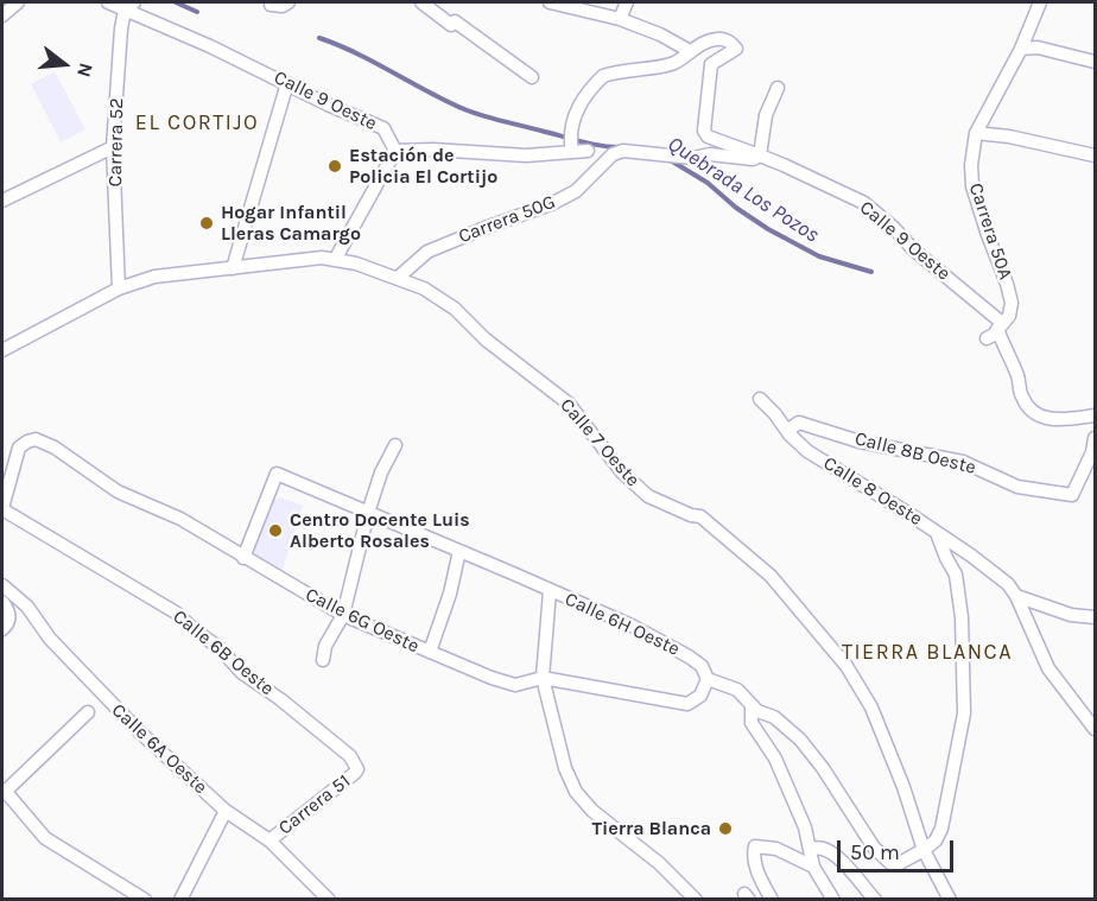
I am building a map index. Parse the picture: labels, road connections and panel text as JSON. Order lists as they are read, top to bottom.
{
  "streets": {
    "street": [
      "Calle 9 Oeste",
      "Carrera 52",
      "Carrera 50G",
      "Carrera 50A",
      "Calle 7 Oeste",
      "Calle 8B Oeste",
      "Calle 8 Oeste",
      "Calle 6G Oeste",
      "Calle 6H Oeste",
      "Calle 6B Oeste",
      "Calle 6A Oeste",
      "Carrera 51"
    ]
  },
  "crossings": [
    ["Calle 9 Oeste", "Carrera 52"],
    ["Calle 9 Oeste", "Carrera 50G"],
    ["Calle 9 Oeste", "Carrera 50A"],
    ["Carrera 52", "Calle 7 Oeste"],
    ["Carrera 50G", "Calle 7 Oeste"],
    ["Calle 7 Oeste", "Calle 6H Oeste"],
    ["Calle 8B Oeste", "Calle 8 Oeste"],
    ["Calle 6G Oeste", "Calle 6H Oeste"],
    ["Calle 6G Oeste", "Calle 6B Oeste"],
    ["Calle 6B Oeste", "Carrera 51"],
    ["Calle 6A Oeste", "Carrera 51"]
  ],
  "districts": ["EL CORTIJO", "TIERRA BLANCA"],
  "water": ["Quebrada Los Pozos"],
  "places": [
    "Estación de Policia El Cortijo",
    "Hogar Infantil Lleras Camargo",
    "Centro Docente Luis Alberto Rosales",
    "Tierra Blanca"
  ],
  "scale_bar": "50 m",
  "north": "right"
}
